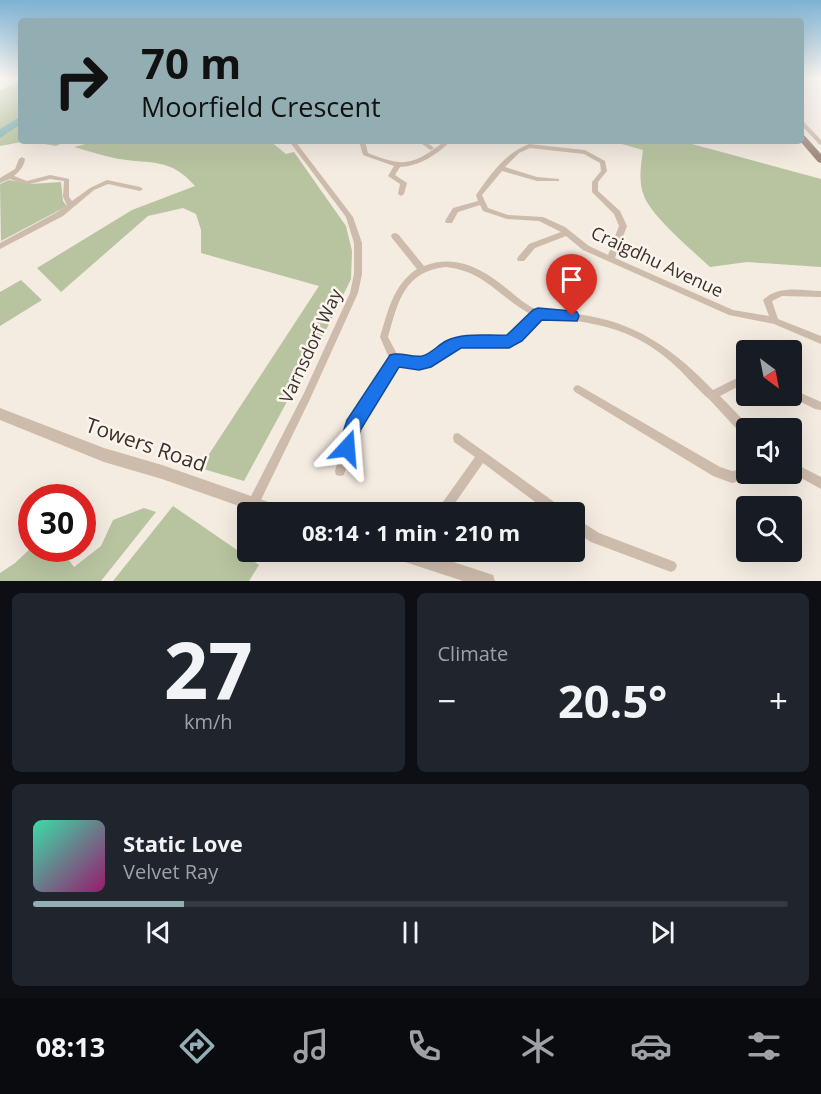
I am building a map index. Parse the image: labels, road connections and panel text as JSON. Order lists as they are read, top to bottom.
{
  "streets": {
    "street": ["Craigdhu Avenue", "Varnsdorf Way", "Towers Road"]
  },
  "north": "bottom right",
  "page": {
    "turn": ["70 m", "Moorfield Crescent"],
    "limit": "30",
    "trip": "08:14 · 1 min · 210 m",
    "tile": [
      ["27", "km/h"],
      "Climate"
    ],
    "heat": ["−", "20.5°", "+"],
    "song": ["Static Love", "Velvet Ray"],
    "tabs": "08:13"
  }
}
